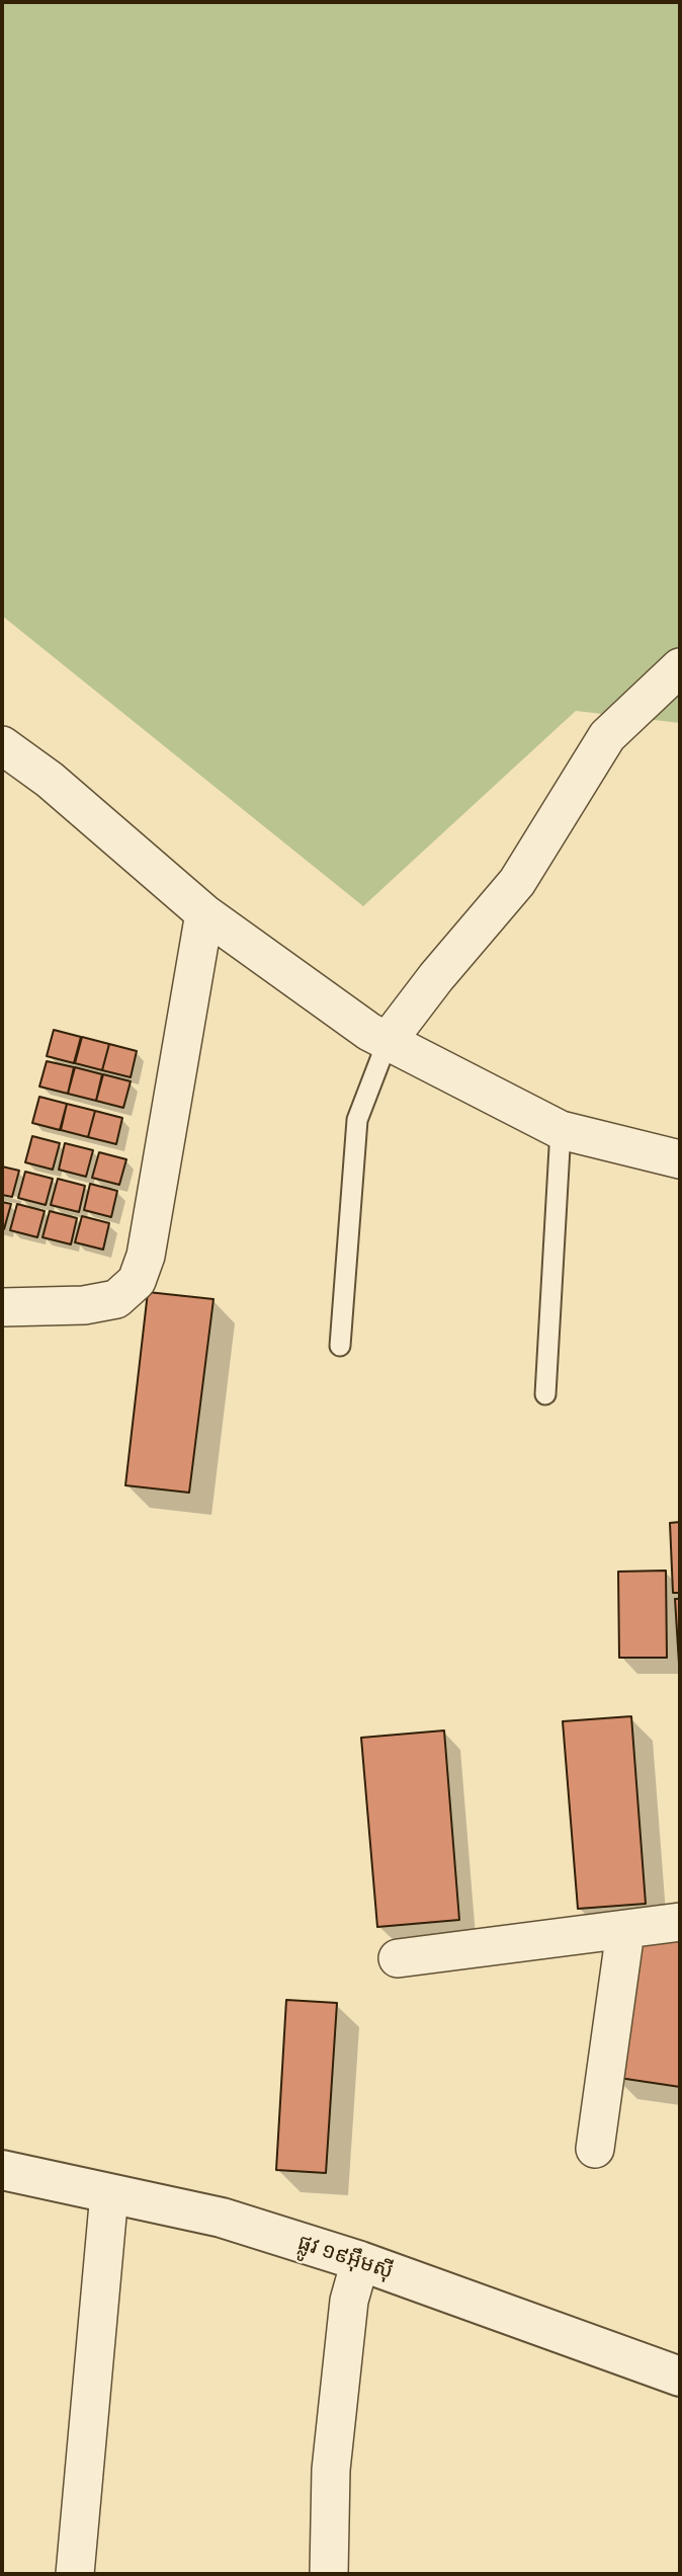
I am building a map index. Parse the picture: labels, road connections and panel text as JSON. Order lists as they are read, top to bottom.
{
  "streets": {
    "street": ["ផ្លូវ ១៩អ៊ឹមស៊ី"]
  }
}
